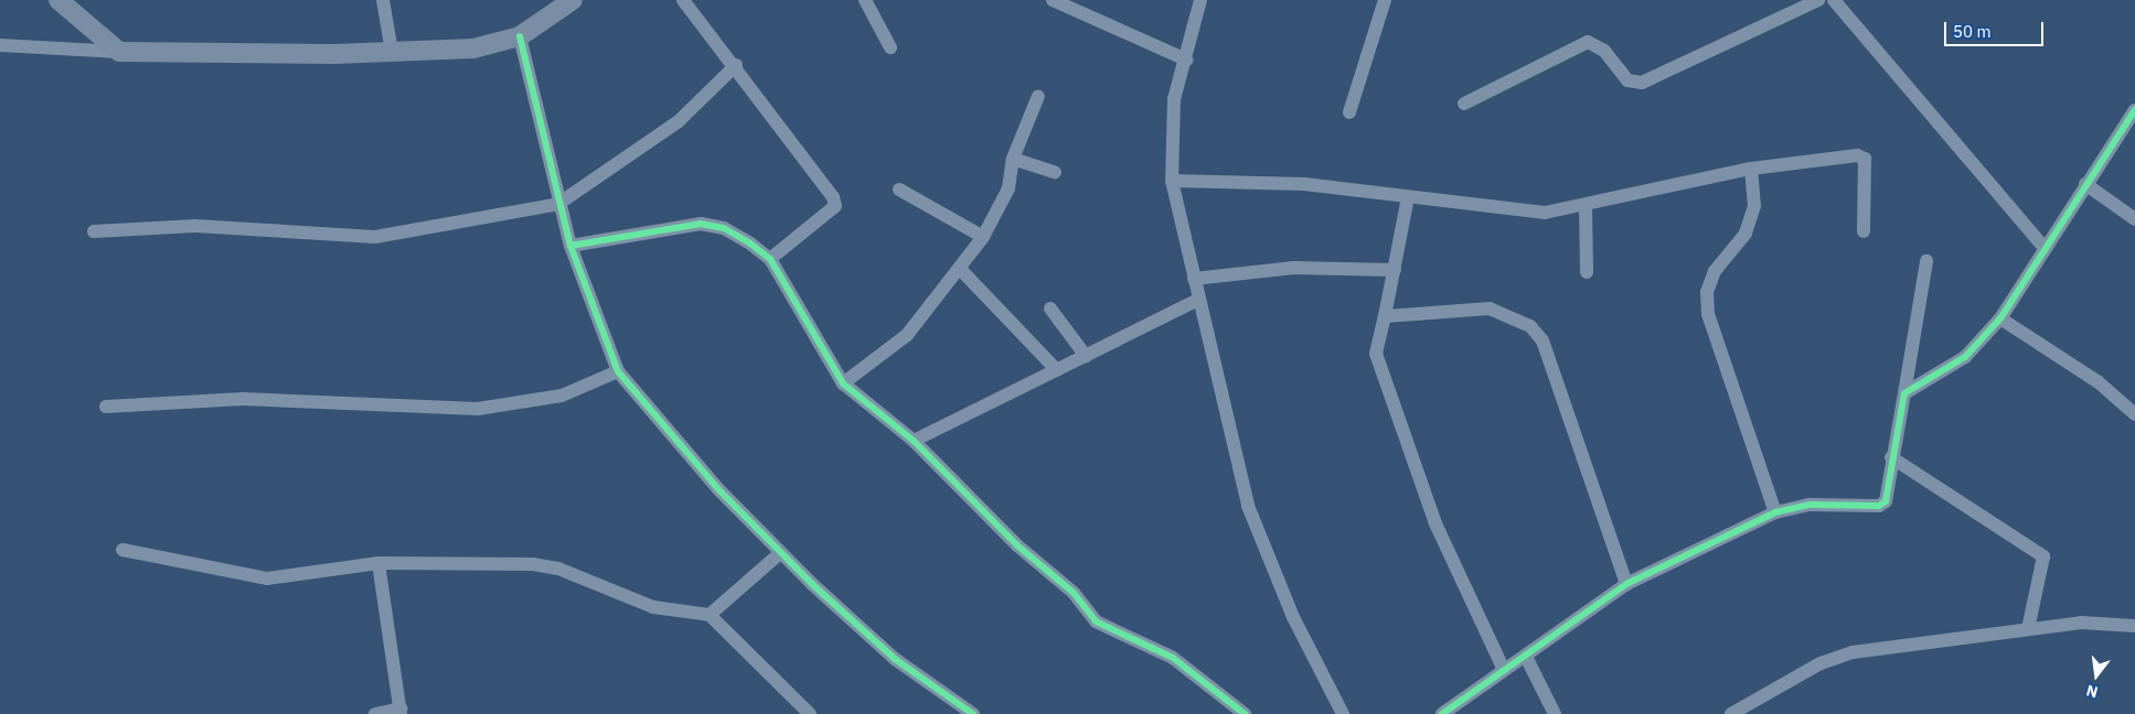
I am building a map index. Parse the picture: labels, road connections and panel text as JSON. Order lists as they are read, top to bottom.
{
  "scale_bar": "50 m",
  "north": "bottom"
}
